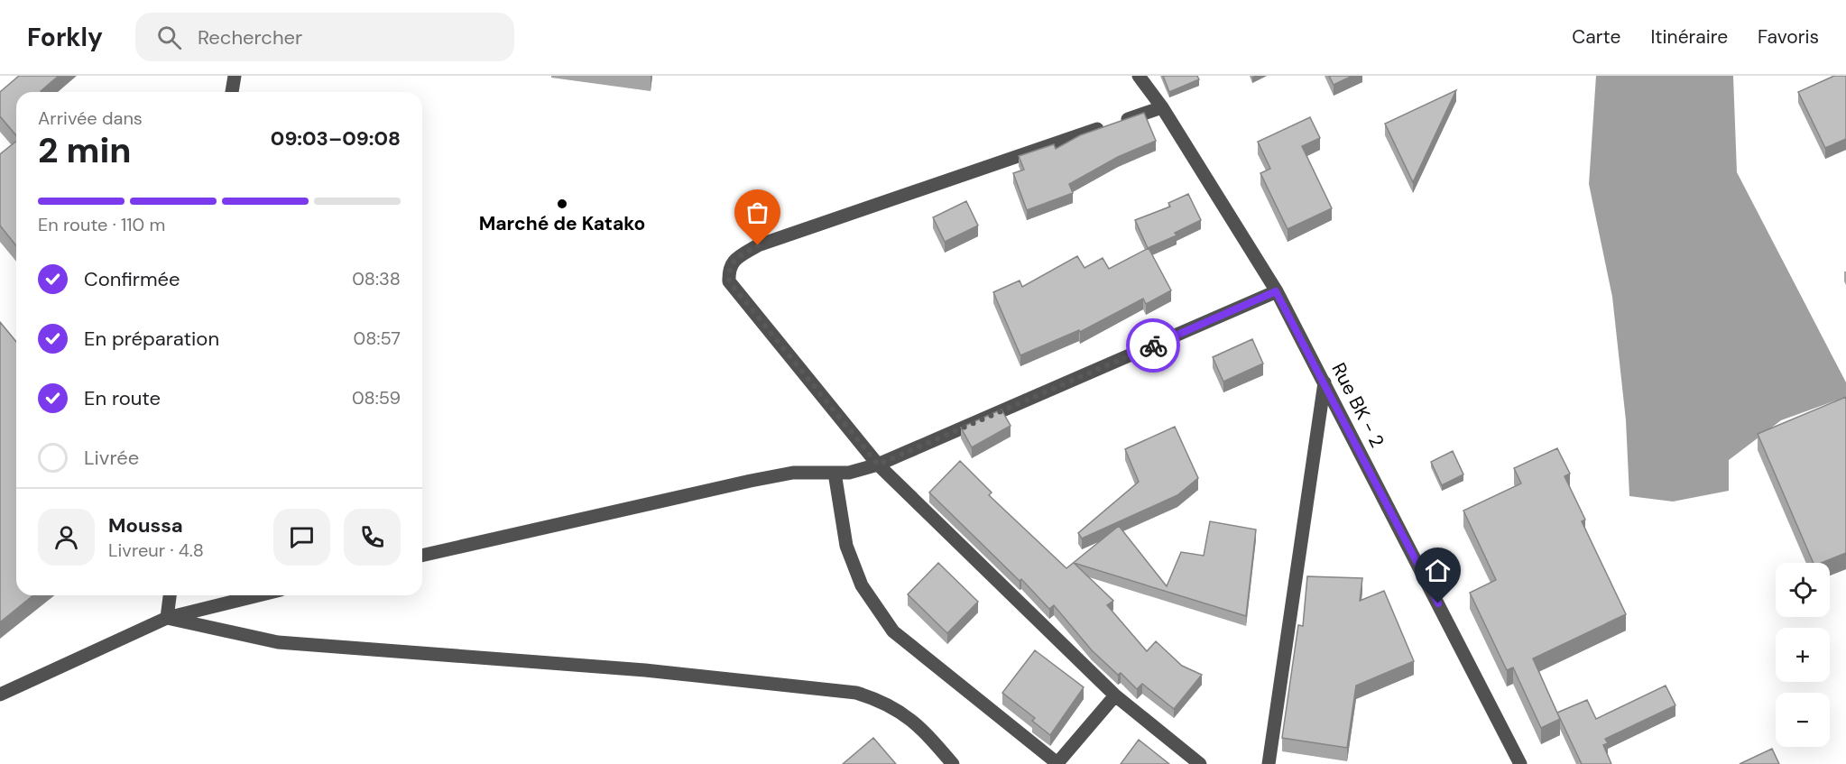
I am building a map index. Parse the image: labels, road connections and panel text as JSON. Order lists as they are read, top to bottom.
{
  "streets": {
    "street": ["Rue BK - 2"]
  },
  "places": ["Marché de Katako"],
  "page": {
    "header": "Forkly",
    "search": "Rechercher",
    "nav": ["Carte", "Itinéraire", "Favoris"],
    "heading": ["2 min", "Arrivée dans", "09:03–09:08"],
    "panel": ["Moussa", "Livreur · 4.8"],
    "bar": "En route · 110 m",
    "list": [
      ["Confirmée", "08:38"],
      ["En préparation", "08:57"],
      ["En route", "08:59"],
      "Livrée"
    ],
    "map_buttons": ["+", "−"]
  }
}
